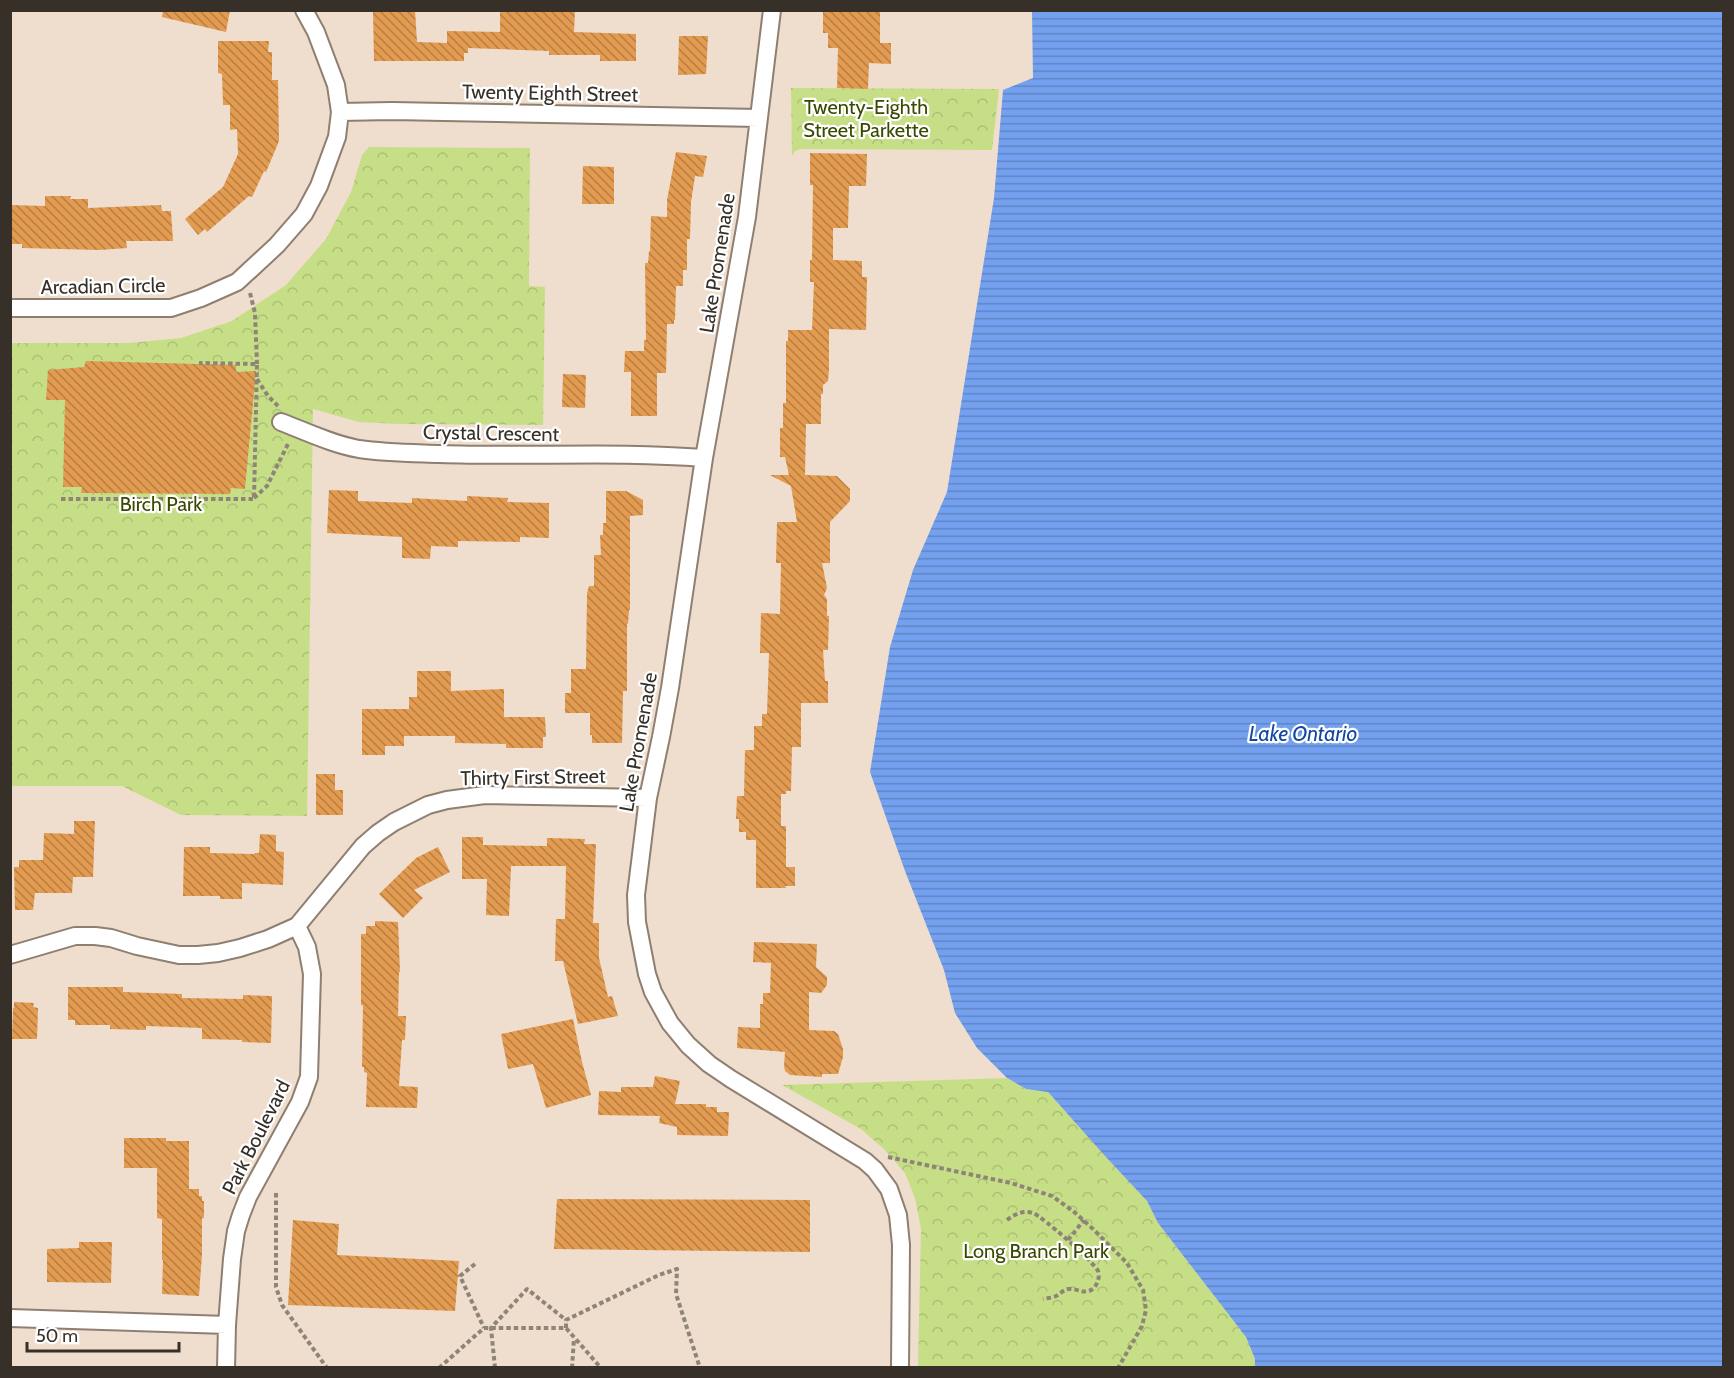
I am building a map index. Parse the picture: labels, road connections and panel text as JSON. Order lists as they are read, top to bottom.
{
  "streets": {
    "street": [
      "Twenty Eighth Street",
      "Lake Promenade",
      "Arcadian Circle",
      "Crystal Crescent",
      "Thirty First Street",
      "Park Boulevard"
    ]
  },
  "crossings": [
    ["Twenty Eighth Street", "Lake Promenade"],
    ["Twenty Eighth Street", "Arcadian Circle"],
    ["Lake Promenade", "Crystal Crescent"],
    ["Lake Promenade", "Thirty First Street"],
    ["Thirty First Street", "Park Boulevard"]
  ],
  "water": ["Lake Ontario"],
  "parks": ["Twenty-Eighth Street Parkette", "Birch Park", "Long Branch Park"],
  "scale_bar": "50 m"
}
